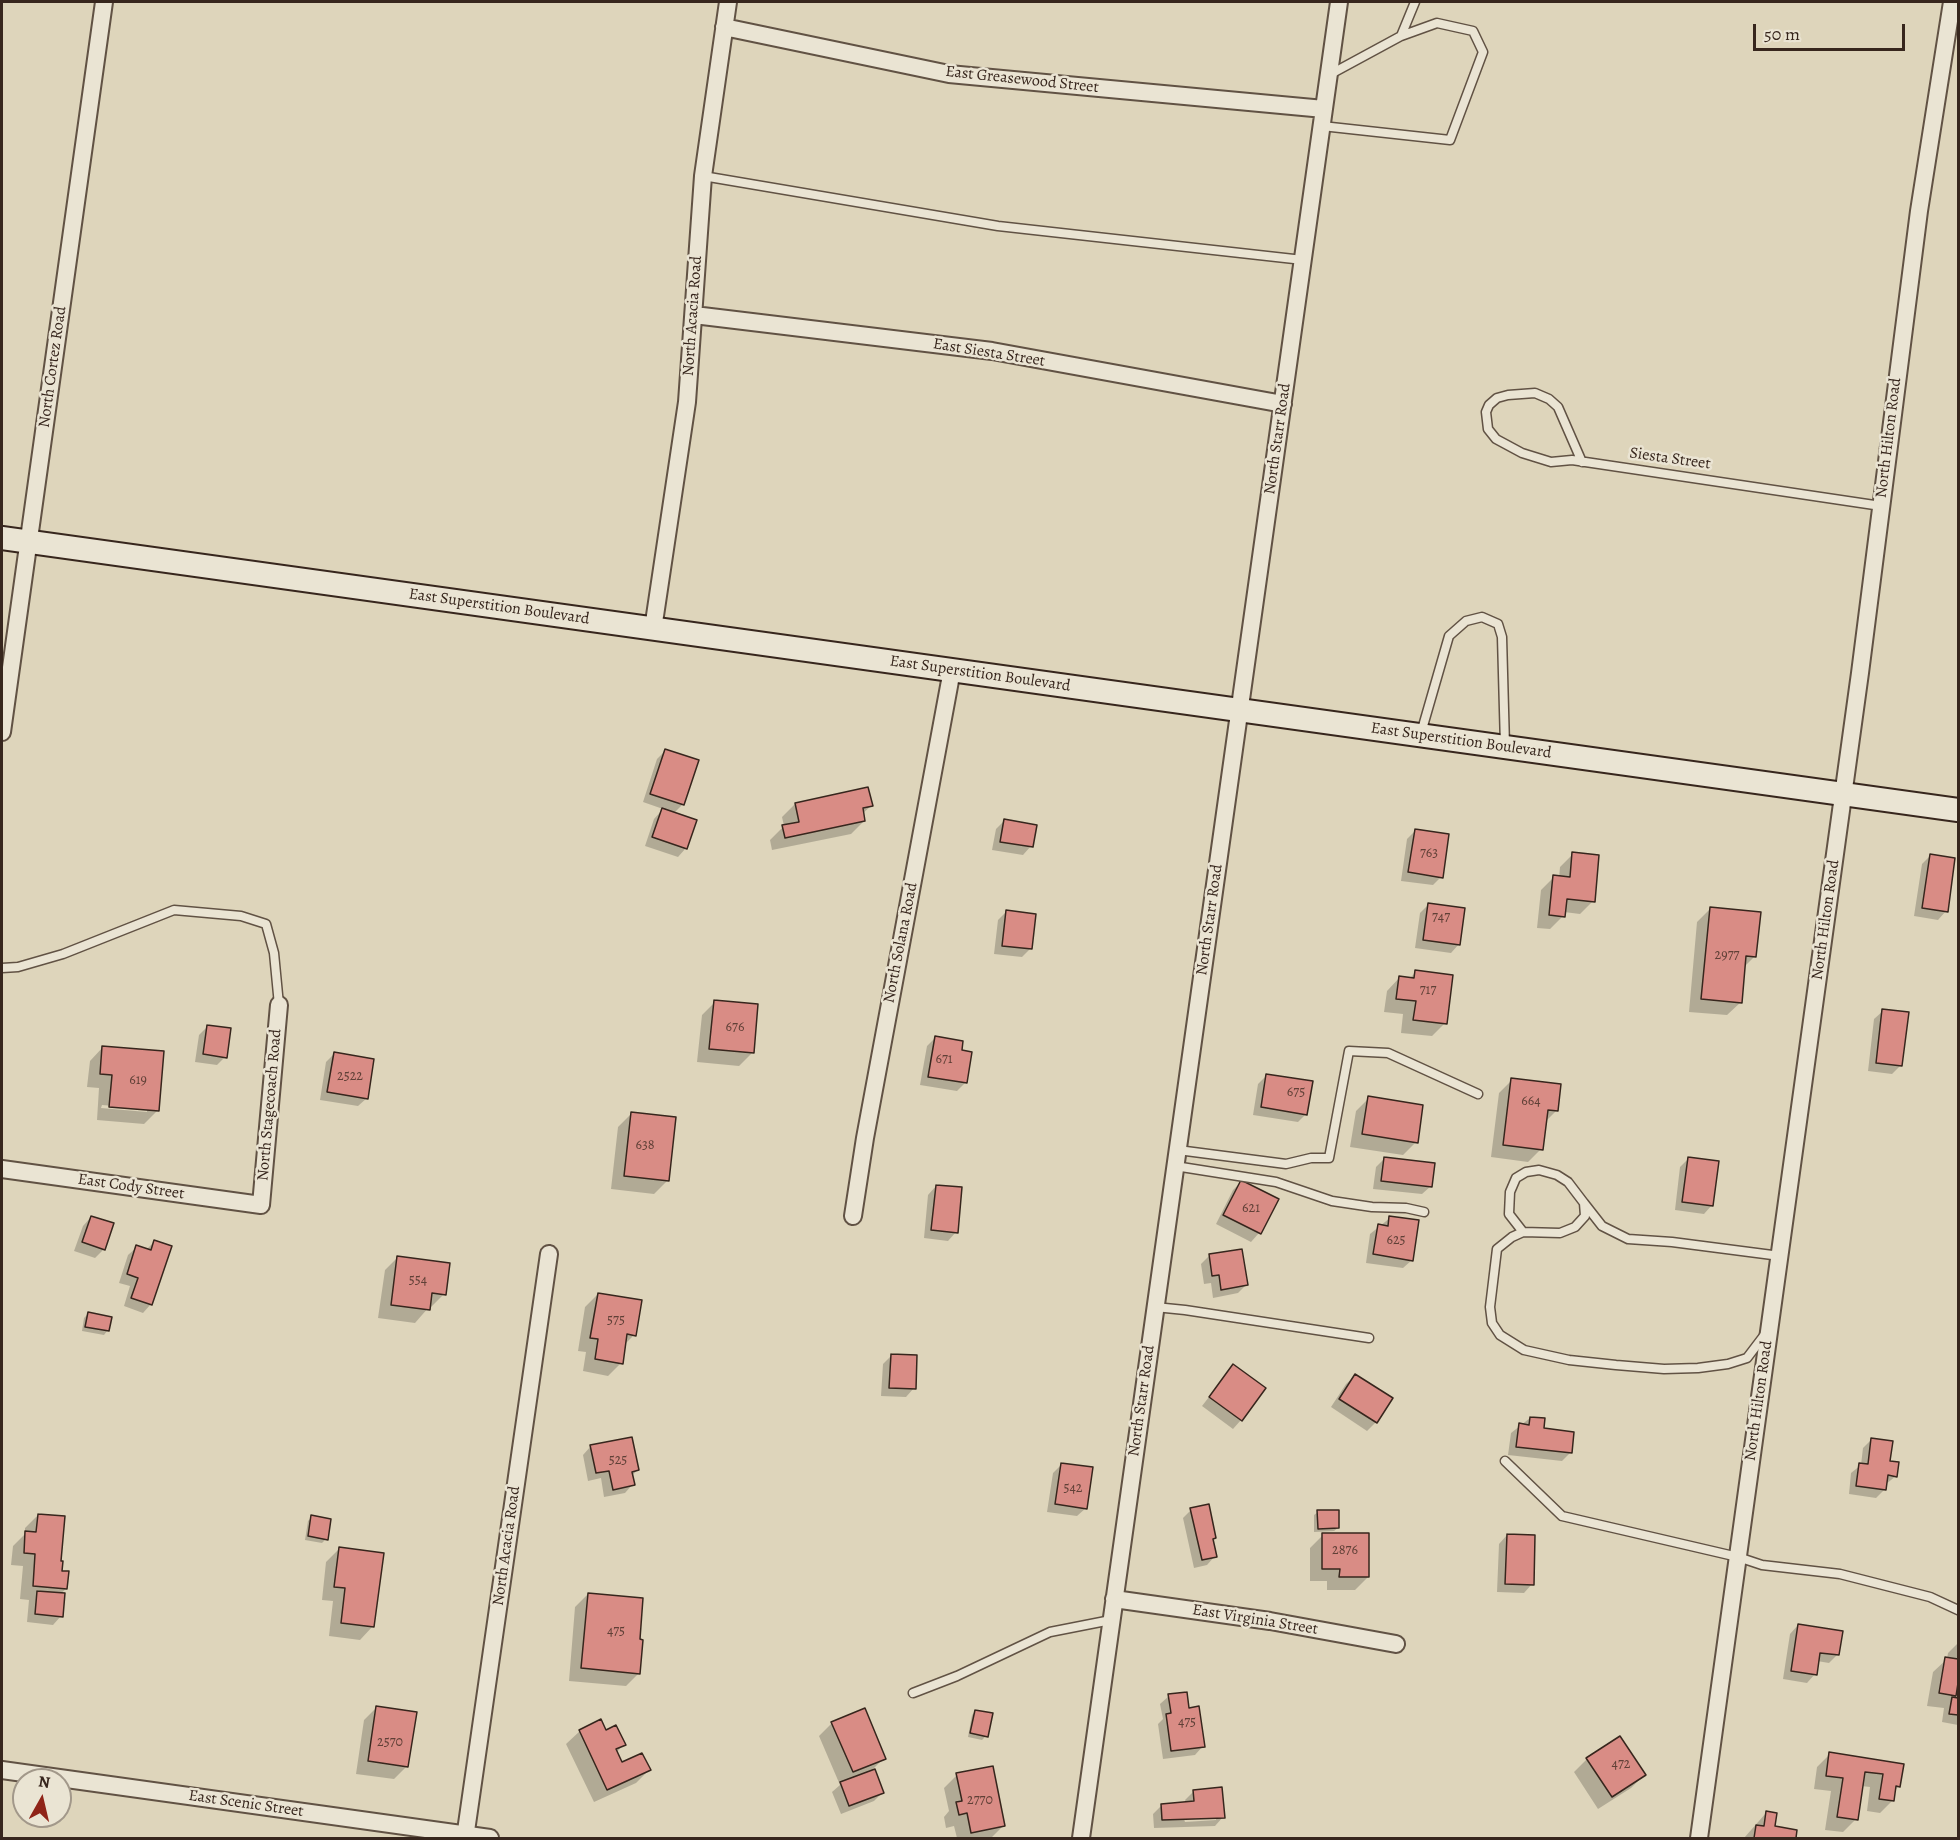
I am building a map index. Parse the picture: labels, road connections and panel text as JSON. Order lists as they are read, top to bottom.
{
  "streets": {
    "main road": ["East Superstition Boulevard"],
    "street": [
      "East Greasewood Street",
      "North Acacia Road",
      "East Siesta Street",
      "North Cortez Road",
      "North Hilton Road",
      "North Starr Road",
      "North Solana Road",
      "North Stagecoach Road",
      "East Cody Street",
      "East Virginia Street",
      "East Scenic Street"
    ],
    "lane": ["Siesta Street"]
  },
  "crossings": [
    ["East Greasewood Street", "North Acacia Road"],
    ["East Greasewood Street", "North Starr Road"],
    ["North Acacia Road", "East Siesta Street"],
    ["North Acacia Road", "East Superstition Boulevard"],
    ["North Acacia Road", "East Scenic Street"],
    ["East Siesta Street", "North Starr Road"],
    ["North Cortez Road", "East Superstition Boulevard"],
    ["North Hilton Road", "Siesta Street"],
    ["North Hilton Road", "East Superstition Boulevard"],
    ["North Starr Road", "East Superstition Boulevard"],
    ["North Starr Road", "East Virginia Street"],
    ["East Superstition Boulevard", "North Solana Road"],
    ["North Stagecoach Road", "East Cody Street"]
  ],
  "house_numbers": [
    "763",
    "747",
    "2977",
    "717",
    "676",
    "671",
    "2522",
    "619",
    "675",
    "664",
    "638",
    "621",
    "625",
    "554",
    "575",
    "525",
    "542",
    "2876",
    "475",
    "475",
    "2570",
    "472",
    "2770"
  ],
  "scale_bar": "50 m",
  "north": "top"
}
